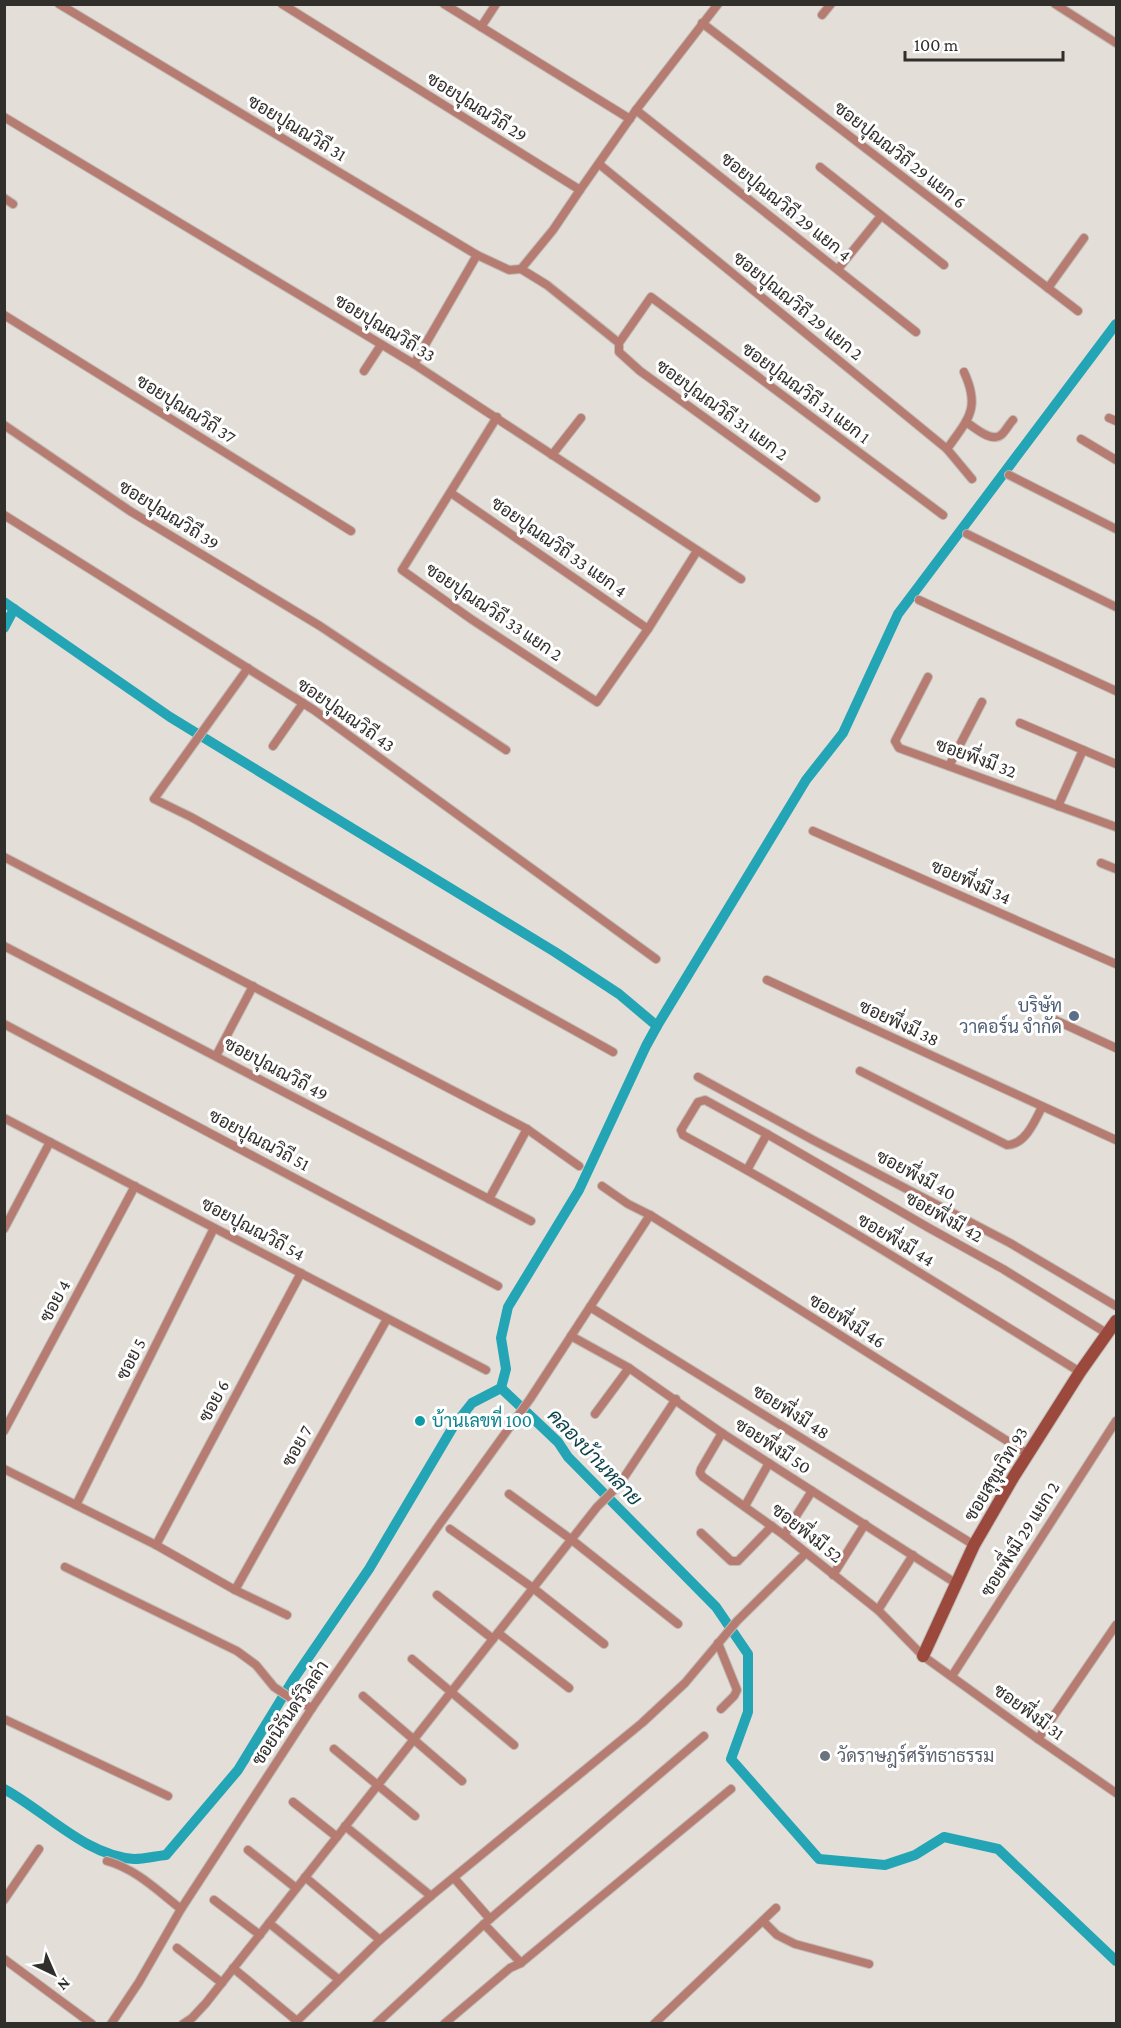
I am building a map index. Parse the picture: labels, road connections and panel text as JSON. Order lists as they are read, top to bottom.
{
  "streets": {
    "street": [
      "ซอยปุณณวิถี 29",
      "ซอยปุณณวิถี 31",
      "ซอยปุณณวิถี 29 แยก 6",
      "ซอยปุณณวิถี 29 แยก 4",
      "ซอยปุณณวิถี 29 แยก 2",
      "ซอยปุณณวิถี 33",
      "ซอยปุณณวิถี 31 แยก 1",
      "ซอยปุณณวิถี 37",
      "ซอยปุณณวิถี 31 แยก 2",
      "ซอยปุณณวิถี 39",
      "ซอยปุณณวิถี 33 แยก 4",
      "ซอยปุณณวิถี 33 แยก 2",
      "ซอยปุณณวิถี 43",
      "ซอยพึ่งมี 32",
      "ซอยพึ่งมี 34",
      "ซอยพึ่งมี 38",
      "ซอยปุณณวิถี 49",
      "ซอยปุณณวิถี 51",
      "ซอยพึ่งมี 40",
      "ซอยพึ่งมี 42",
      "ซอยปุณณวิถี 54",
      "ซอยพึ่งมี 44",
      "ซอย 4",
      "ซอยพึ่งมี 46",
      "ซอย 5",
      "ซอย 6",
      "ซอยพึ่งมี 48",
      "ซอย 7",
      "ซอยพึ่งมี 50",
      "ซอยสุขุมวิท 93",
      "ซอยพึ่งมี 52",
      "ซอยพึ่งมี 29 แยก 2",
      "ซอยพึ่งมี 31",
      "ซอยนิรันดร์วิลล่า"
    ]
  },
  "crossings": [
    ["ซอยปุณณวิถี 31", "ซอยปุณณวิถี 31 แยก 1"],
    ["ซอยปุณณวิถี 31", "ซอยปุณณวิถี 31 แยก 2"],
    ["ซอยปุณณวิถี 33", "ซอยปุณณวิถี 33 แยก 2"],
    ["ซอยปุณณวิถี 31 แยก 1", "ซอยปุณณวิถี 31 แยก 2"],
    ["ซอยปุณณวิถี 33 แยก 4", "ซอยปุณณวิถี 33 แยก 2"],
    ["ซอยพึ่งมี 42", "ซอยพึ่งมี 44"],
    ["ซอยพึ่งมี 42", "ซอยสุขุมวิท 93"],
    ["ซอยปุณณวิถี 54", "ซอย 4"],
    ["ซอยปุณณวิถี 54", "ซอย 5"],
    ["ซอยปุณณวิถี 54", "ซอย 6"],
    ["ซอยปุณณวิถี 54", "ซอย 7"],
    ["ซอยพึ่งมี 44", "ซอยสุขุมวิท 93"],
    ["ซอยพึ่งมี 46", "ซอยสุขุมวิท 93"],
    ["ซอยพึ่งมี 46", "ซอยนิรันดร์วิลล่า"],
    ["ซอยพึ่งมี 48", "ซอยสุขุมวิท 93"],
    ["ซอยพึ่งมี 48", "ซอยนิรันดร์วิลล่า"],
    ["ซอยพึ่งมี 50", "ซอยสุขุมวิท 93"],
    ["ซอยพึ่งมี 50", "ซอยพึ่งมี 52"],
    ["ซอยพึ่งมี 50", "ซอยนิรันดร์วิลล่า"],
    ["ซอยสุขุมวิท 93", "ซอยพึ่งมี 52"],
    ["ซอยสุขุมวิท 93", "ซอยพึ่งมี 31"],
    ["ซอยพึ่งมี 52", "ซอยพึ่งมี 31"],
    ["ซอยพึ่งมี 29 แยก 2", "ซอยพึ่งมี 31"]
  ],
  "water": ["คลองบ้านหลาย"],
  "places": ["บริษัท วาคอร์น จำกัด", "บ้านเลขที่ 100", "วัดราษฎร์ศรัทธาธรรม"],
  "scale_bar": "100 m",
  "north": "bottom right"
}
